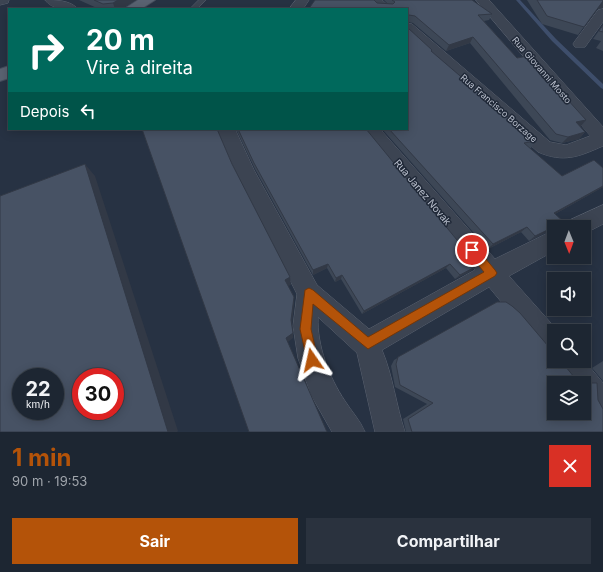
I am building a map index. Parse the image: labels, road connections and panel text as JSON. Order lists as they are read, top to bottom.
{
  "streets": {
    "street": ["Rua Giovanni Mosto", "Rua Francisco Borzage", "Rua Janez Novak"]
  },
  "crossings": [
    ["Rua Giovanni Mosto", "Rua Francisco Borzage"]
  ],
  "north": "bottom",
  "page": {
    "turn": ["20 m", "Vire à direita"],
    "then": "Depois",
    "speed": "22 km/h",
    "limit": "30",
    "heading": ["1 min", "90 m · 19:53"],
    "buttons": ["Sair", "Compartilhar"]
  }
}
